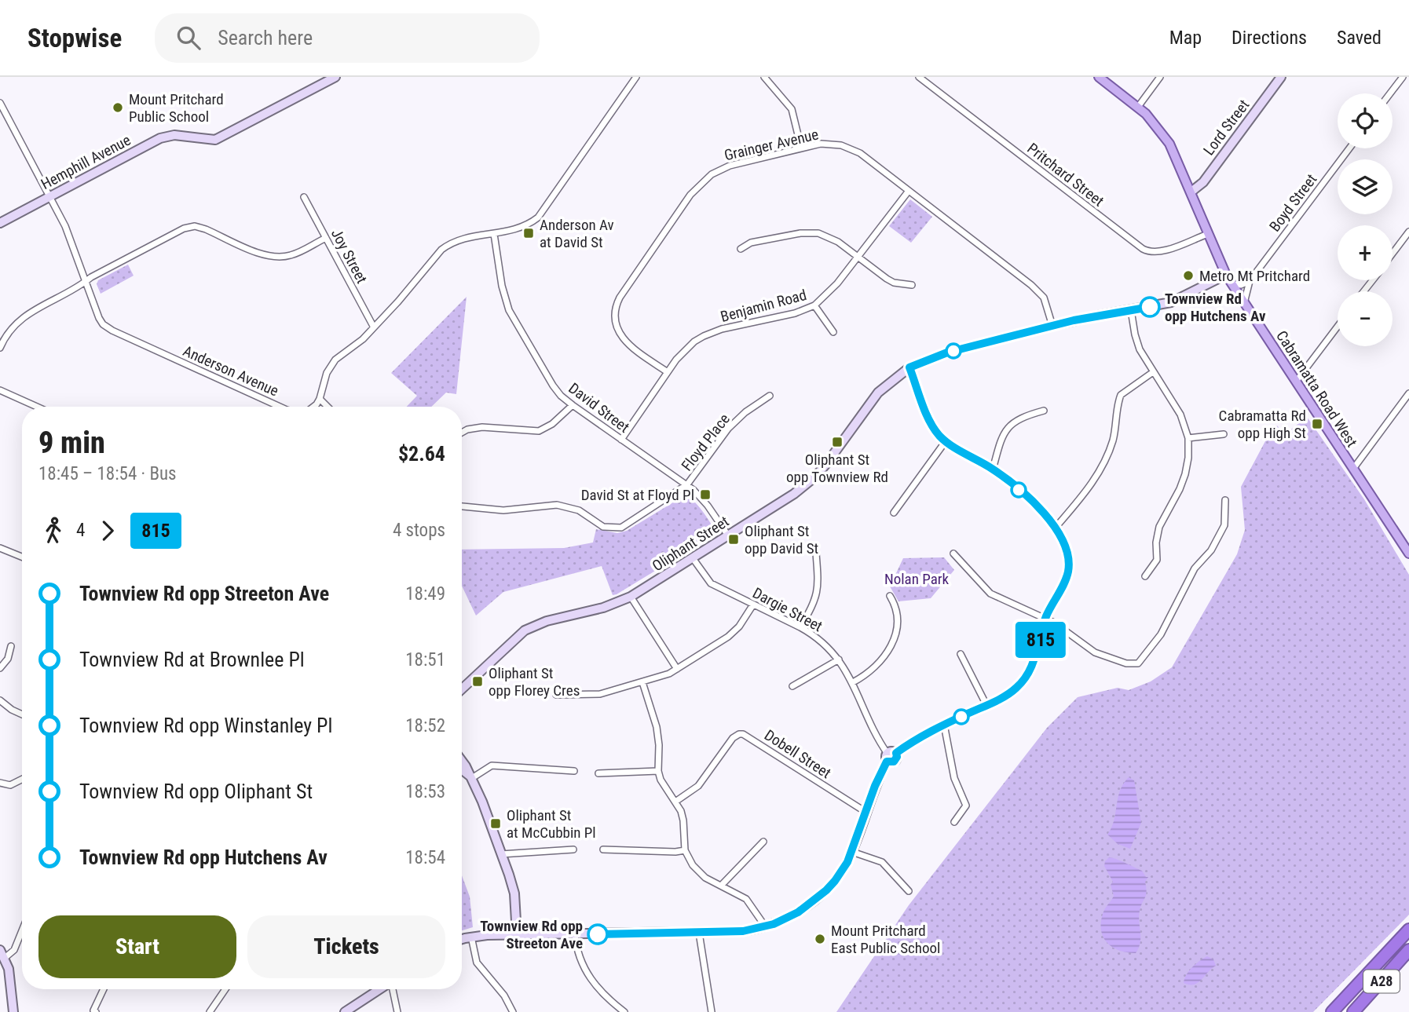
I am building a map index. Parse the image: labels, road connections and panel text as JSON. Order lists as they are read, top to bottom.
{
  "streets": {
    "highway": ["A28"],
    "main road": ["Cabramatta Road West"],
    "street": [
      "Lord Street",
      "Grainger Avenue",
      "Hemphill Avenue",
      "Pritchard Street",
      "Boyd Street",
      "Joy Street",
      "Benjamin Road",
      "Anderson Avenue",
      "David Street",
      "Floyd Place",
      "Oliphant Street",
      "Dargie Street",
      "Dobell Street"
    ]
  },
  "crossings": [
    ["Lord Street", "Cabramatta Road West"],
    ["Grainger Avenue", "Benjamin Road"],
    ["Grainger Avenue", "Oliphant Street"],
    ["Hemphill Avenue", "Anderson Avenue"],
    ["Pritchard Street", "Cabramatta Road West"],
    ["Boyd Street", "Cabramatta Road West"],
    ["Benjamin Road", "David Street"],
    ["Cabramatta Road West", "Oliphant Street"],
    ["David Street", "Floyd Place"],
    ["David Street", "Oliphant Street"],
    ["Oliphant Street", "Dargie Street"]
  ],
  "parks": ["Nolan Park"],
  "places": {
    "other": [
      "Mount Pritchard Public School",
      "Metro Mt Pritchard",
      "Townview Rd opp Hutchens Av",
      "Townview Rd opp Streeton Ave",
      "Mount Pritchard East Public School"
    ],
    "transit": [
      "Anderson Av at David St",
      "Cabramatta Rd opp High St",
      "Oliphant St opp Townview Rd",
      "David St at Floyd Pl",
      "Oliphant St opp David St",
      "Oliphant St opp Florey Cres",
      "Oliphant St at McCubbin Pl"
    ]
  },
  "lines": ["bus line 815"],
  "page": {
    "header": "Stopwise",
    "search": "Search here",
    "nav": ["Map", "Directions", "Saved"],
    "on_map": "815",
    "map_buttons": ["+", "−"],
    "heading": ["9 min", "18:45 – 18:54 · Bus", "$2.64"],
    "legs": ["4", "815", "4 stops"],
    "list": [
      {
        "name": "Townview Rd opp Streeton Ave",
        "value": "18:49"
      },
      {
        "name": "Townview Rd at Brownlee Pl",
        "value": "18:51"
      },
      {
        "name": "Townview Rd opp Winstanley Pl",
        "value": "18:52"
      },
      {
        "name": "Townview Rd opp Oliphant St",
        "value": "18:53"
      },
      {
        "name": "Townview Rd opp Hutchens Av",
        "value": "18:54"
      }
    ],
    "buttons": ["Start", "Tickets"]
  }
}
